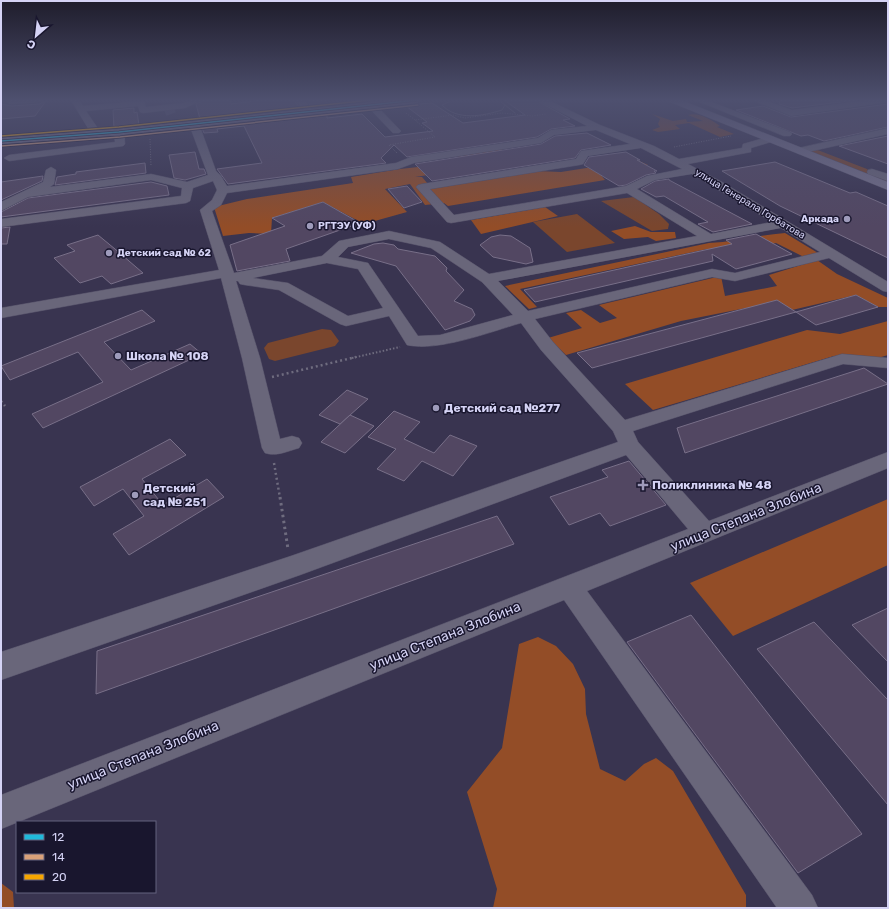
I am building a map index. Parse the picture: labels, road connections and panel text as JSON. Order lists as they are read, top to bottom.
{
  "streets": {
    "street": ["улица Генерала Горбатова", "улица Степана Злобина"]
  },
  "places": {
    "other": [
      "Аркада",
      "РГТЭУ (УФ)",
      "Детский сад № 62",
      "Школа № 108",
      "Детский сад №277",
      "Детский сад № 251"
    ],
    "health": ["Поликлиника № 48"]
  },
  "lines": ["transit line 14"],
  "legend": ["12", "14", "20"],
  "north": "bottom left"
}
